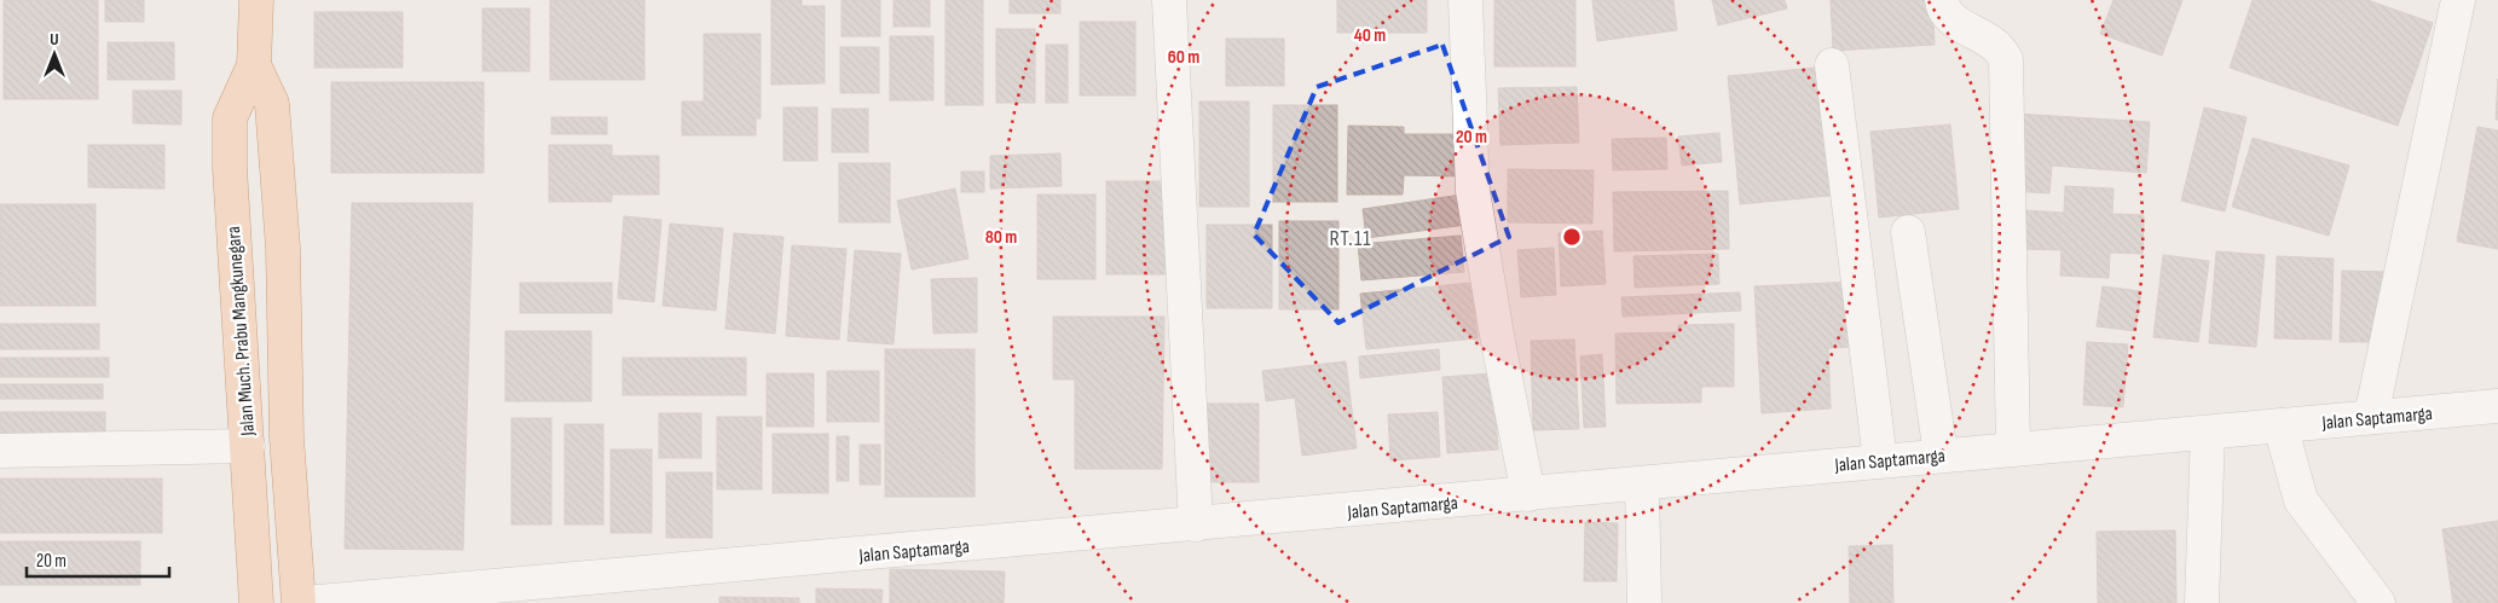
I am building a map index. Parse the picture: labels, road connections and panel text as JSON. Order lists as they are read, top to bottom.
{
  "streets": {
    "main road": ["Jalan Much. Prabu Mangkunegara"],
    "street": ["Jalan Saptamarga"]
  },
  "districts": ["RT.11"],
  "scale_bar": "20 m",
  "north": "top",
  "rings": [
    "40 m",
    "60 m",
    "20 m",
    "80 m"
  ]
}
